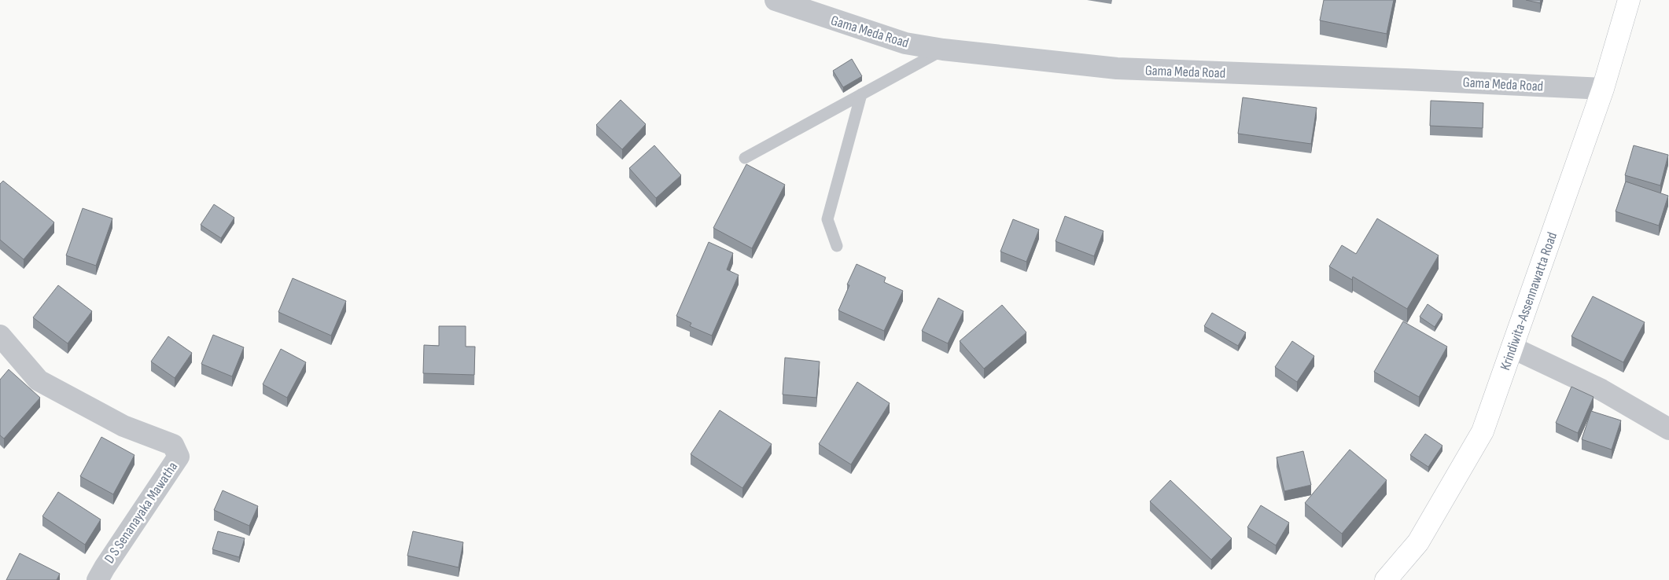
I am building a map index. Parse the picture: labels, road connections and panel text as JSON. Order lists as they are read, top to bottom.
{
  "streets": {
    "main road": ["Krindiwita-Assennawatta Road"],
    "street": ["Gama Meda Road", "D S Senanayaka Mawatha"]
  },
  "crossings": [
    ["Gama Meda Road", "Krindiwita-Assennawatta Road"]
  ]
}
